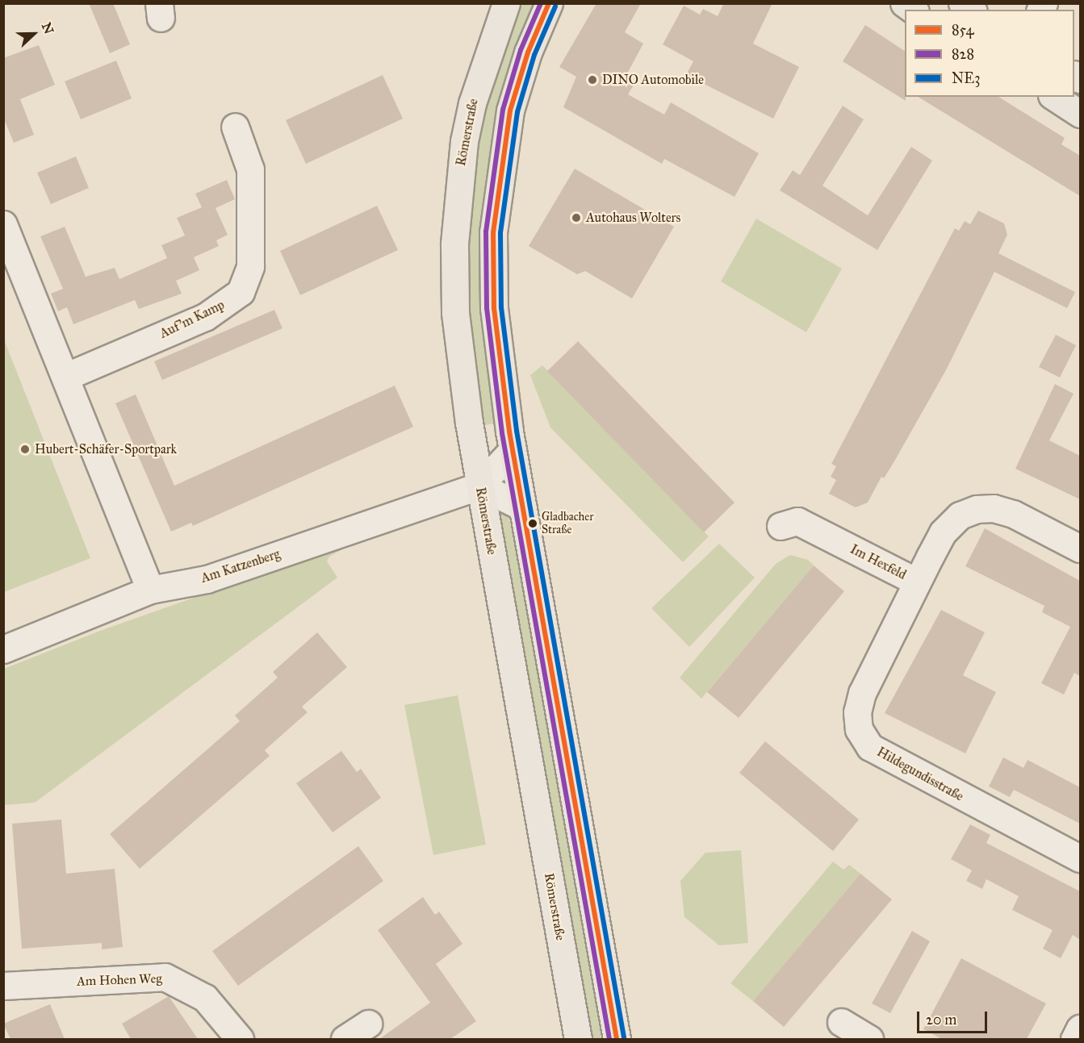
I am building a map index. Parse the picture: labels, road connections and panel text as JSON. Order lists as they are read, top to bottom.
{
  "streets": {
    "main road": ["Römerstraße"],
    "street": [
      "Auf'm Kamp",
      "Im Hexfeld",
      "Am Katzenberg",
      "Hildegundisstraße",
      "Am Hohen Weg"
    ]
  },
  "crossings": [
    ["Römerstraße", "Am Katzenberg"],
    ["Im Hexfeld", "Hildegundisstraße"]
  ],
  "places": [
    "DINO Automobile",
    "Autohaus Wolters",
    "Hubert-Schäfer-Sportpark",
    "Gladbacher Straße"
  ],
  "lines": ["transit line 854", "transit line 828", "transit line NE3"],
  "legend": ["854", "828", "NE3"],
  "scale_bar": "20 m",
  "north": "right"
}
